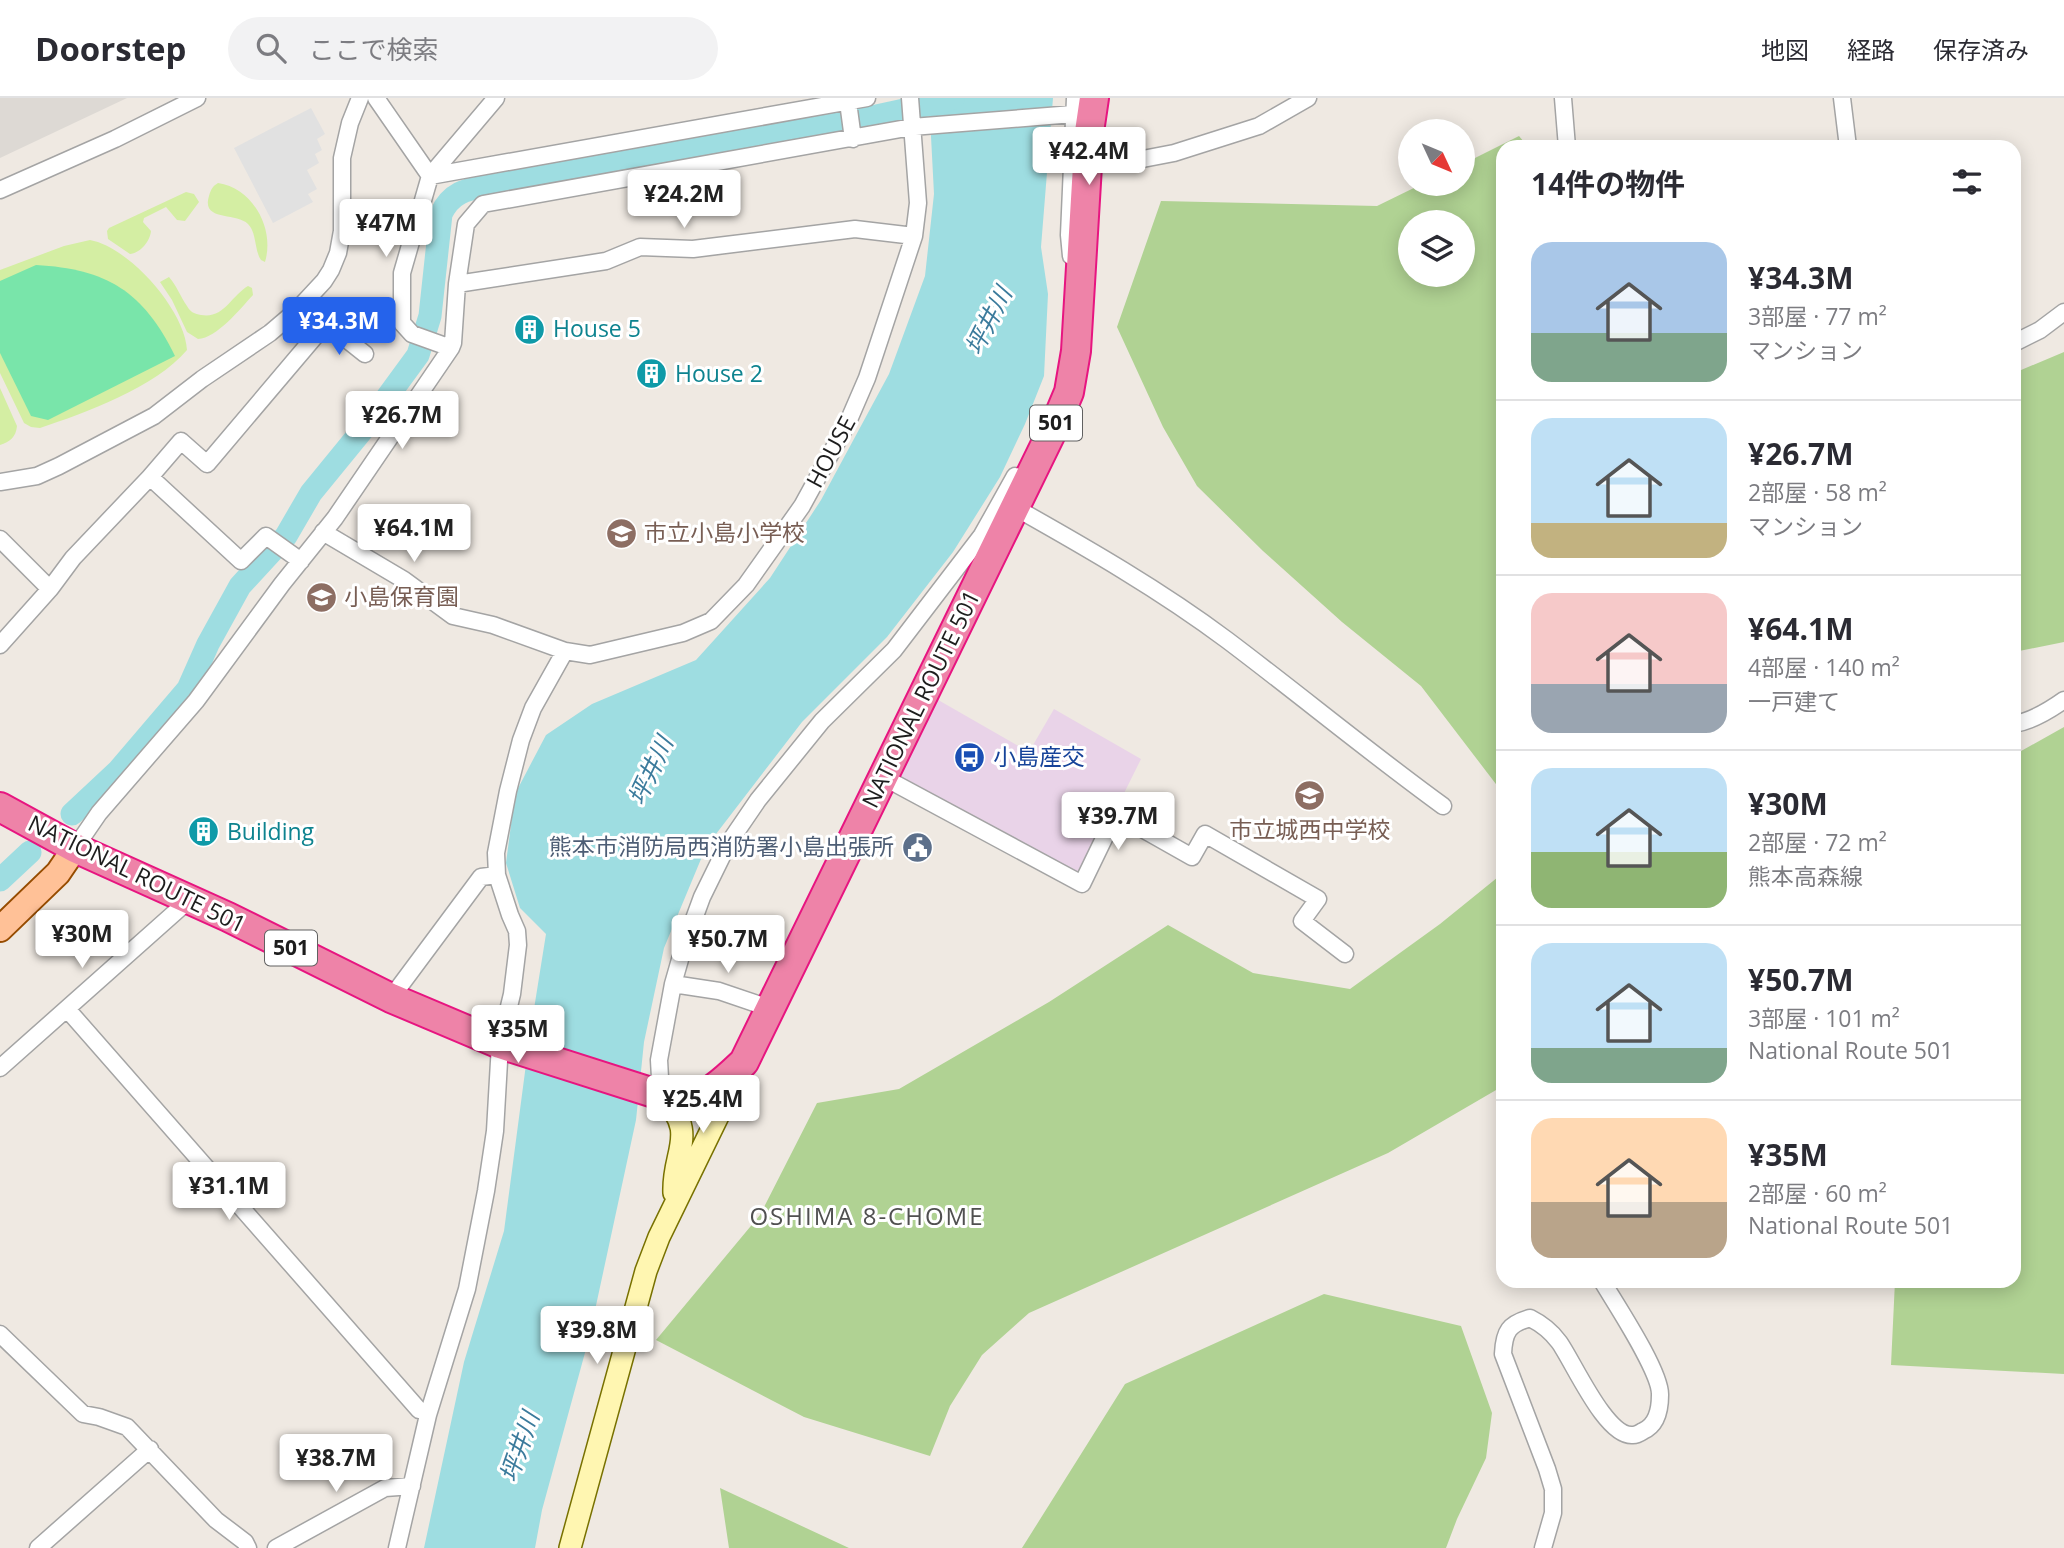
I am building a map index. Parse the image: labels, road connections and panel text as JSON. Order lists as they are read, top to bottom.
{
  "streets": {
    "highway": ["501", "NATIONAL ROUTE 501"],
    "street": ["HOUSE"]
  },
  "districts": ["OSHIMA 8-CHOME"],
  "water": ["坪井川"],
  "places": {
    "building": ["House 5", "House 2", "Building"],
    "school or university": ["市立小島小学校", "小島保育園", "市立城西中学校"],
    "bus stop": ["小島産交"],
    "public building": ["熊本市消防局西消防署小島出張所"]
  },
  "north": "bottom right",
  "page": {
    "header": "Doorstep",
    "search": "ここで検索",
    "nav": ["地図", "経路", "保存済み"],
    "price": [
      "¥42.4M",
      "¥24.2M",
      "¥47M",
      "¥34.3M",
      "¥26.7M",
      "¥64.1M",
      "¥39.7M",
      "¥30M",
      "¥50.7M",
      "¥35M",
      "¥25.4M",
      "¥31.1M",
      "¥39.8M",
      "¥38.7M"
    ],
    "heading": "14件の物件",
    "list": [
      {
        "name": "¥34.3M",
        "note": "3部屋 · 77 m² · マンション"
      },
      {
        "name": "¥26.7M",
        "note": "2部屋 · 58 m² · マンション"
      },
      {
        "name": "¥64.1M",
        "note": "4部屋 · 140 m² · 一戸建て"
      },
      {
        "name": "¥30M",
        "note": "2部屋 · 72 m² · 熊本高森線"
      },
      {
        "name": "¥50.7M",
        "note": "3部屋 · 101 m² · National Route 501"
      },
      {
        "name": "¥35M",
        "note": "2部屋 · 60 m² · National Route 501"
      }
    ]
  }
}
